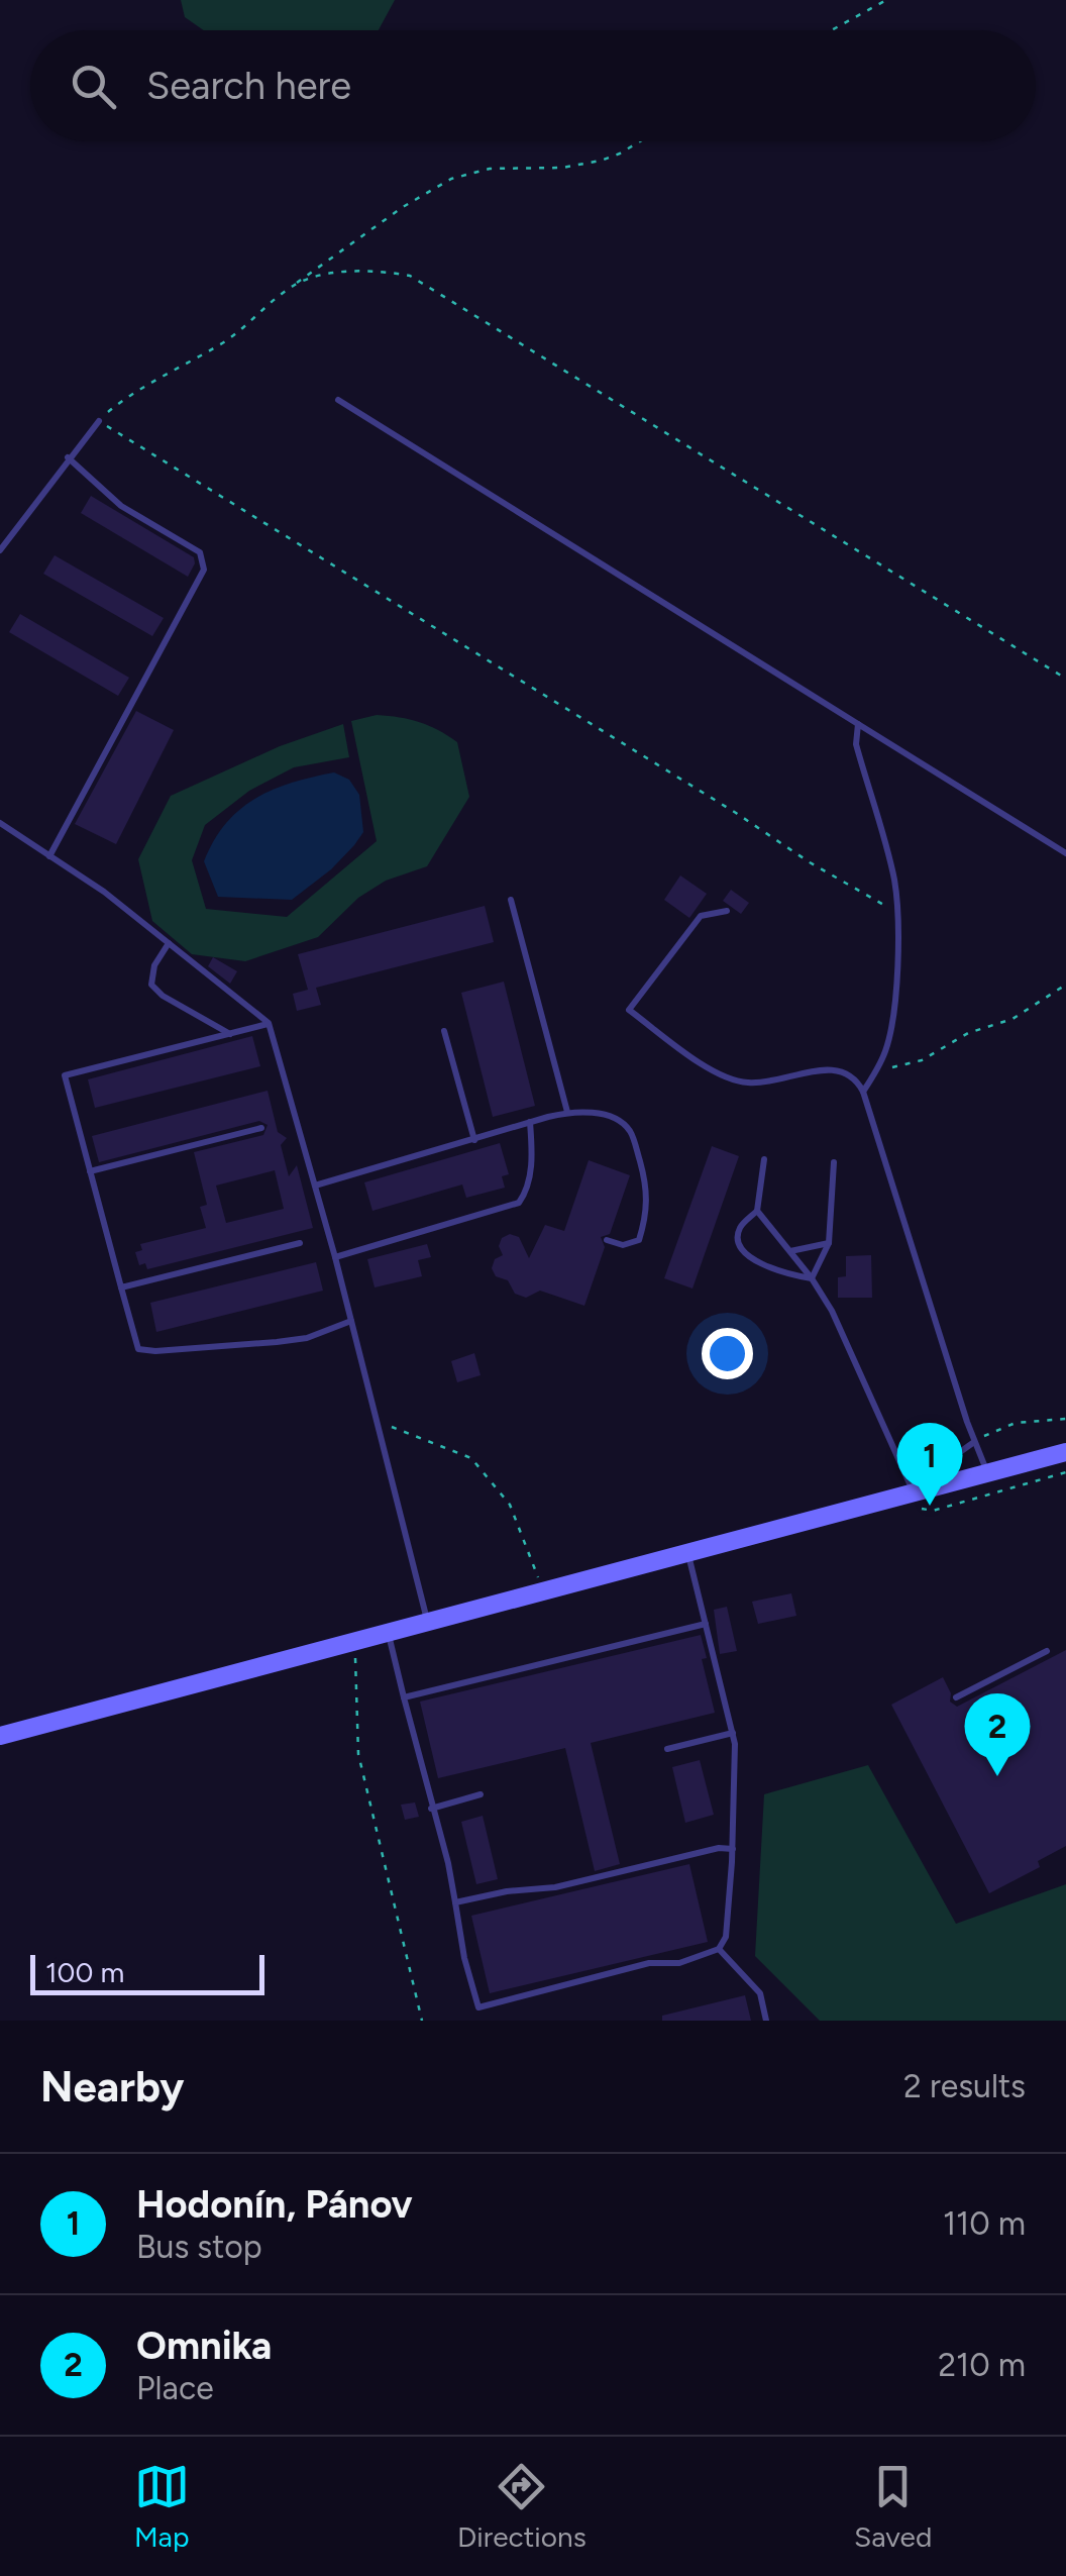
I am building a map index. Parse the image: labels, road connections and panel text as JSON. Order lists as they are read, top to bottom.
{
  "scale_bar": "100 m",
  "page": {
    "search": "Search here",
    "pins": ["1", "2"],
    "scale": "100 m",
    "heading": ["Nearby", "2 results"],
    "list": [
      {
        "mark": "1",
        "name": "Hodonín, Pánov",
        "note": "Bus stop",
        "value": "110 m"
      },
      {
        "mark": "2",
        "name": "Omnika",
        "note": "Place",
        "value": "210 m"
      }
    ],
    "nav": ["Map", "Directions", "Saved"]
  }
}
